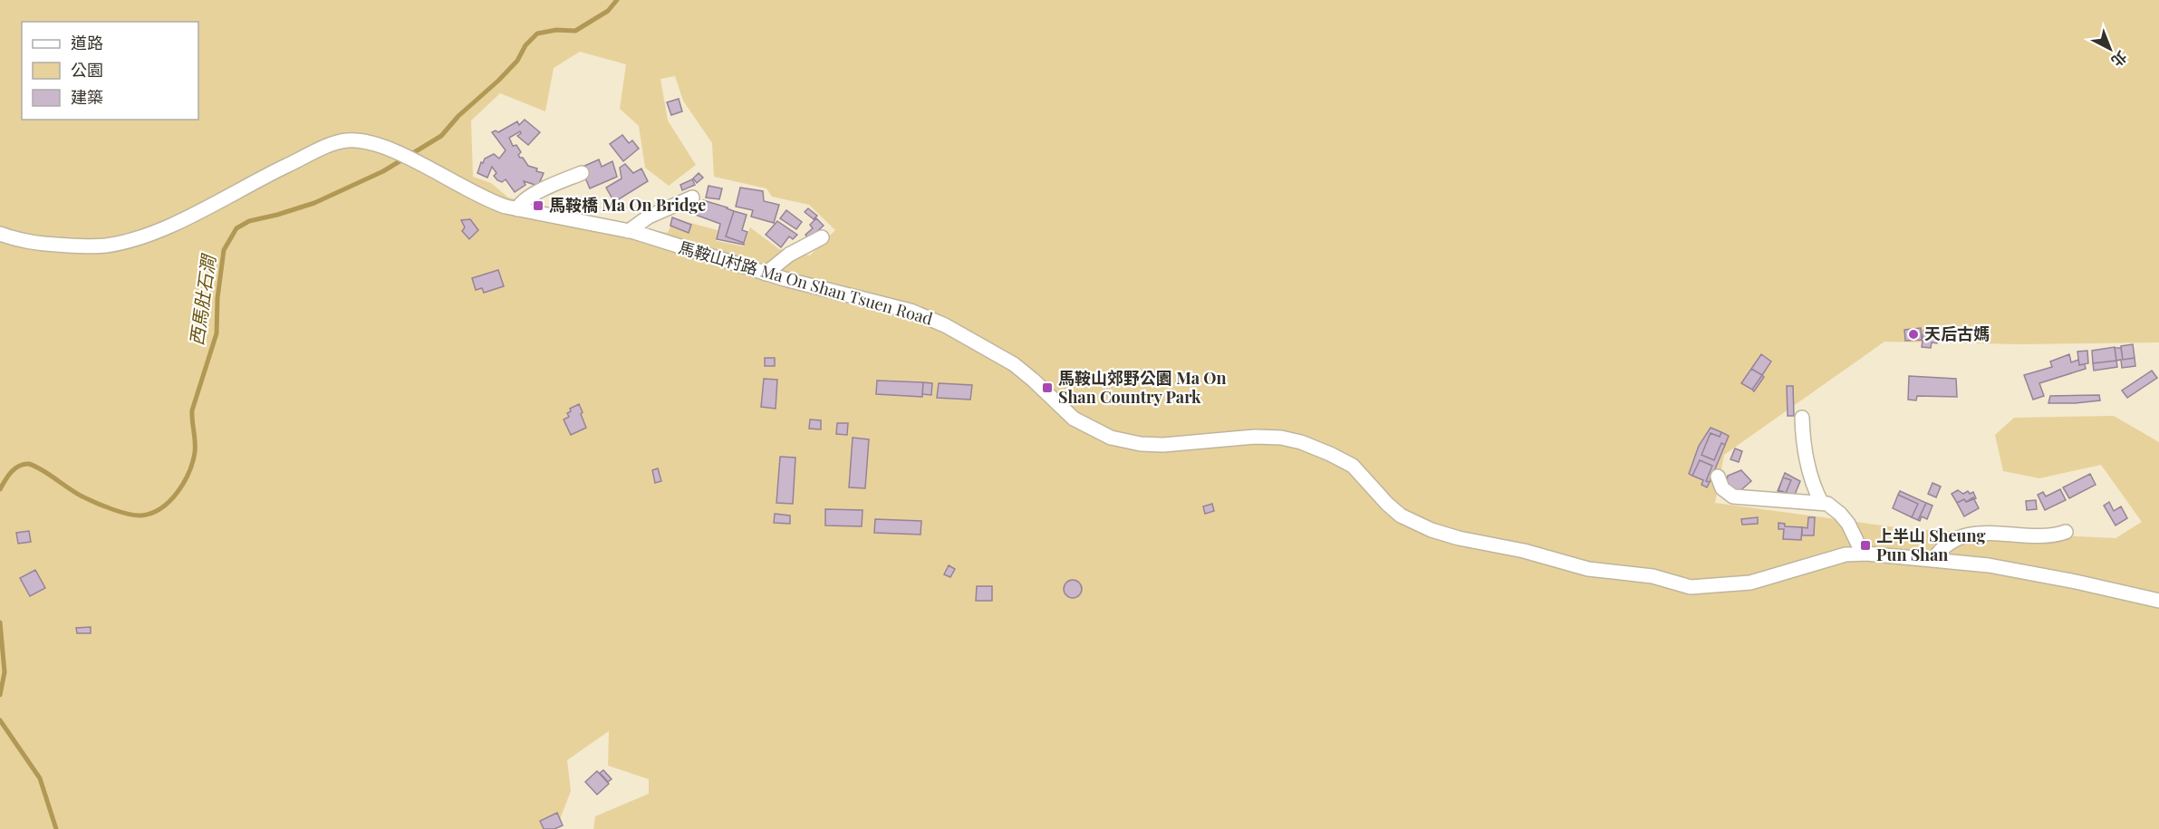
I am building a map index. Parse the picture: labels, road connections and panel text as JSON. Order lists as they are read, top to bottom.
{
  "streets": {
    "street": ["馬鞍山村路 Ma On Shan Tsuen Road"]
  },
  "water": ["西馬肚石澗"],
  "places": {
    "transit": ["馬鞍橋 Ma On Bridge", "馬鞍山郊野公園 Ma On Shan Country Park", "上半山 Sheung Pun Shan"],
    "other": ["天后古媽"]
  },
  "legend": ["道路", "公園", "建築"],
  "north": "bottom right"
}
